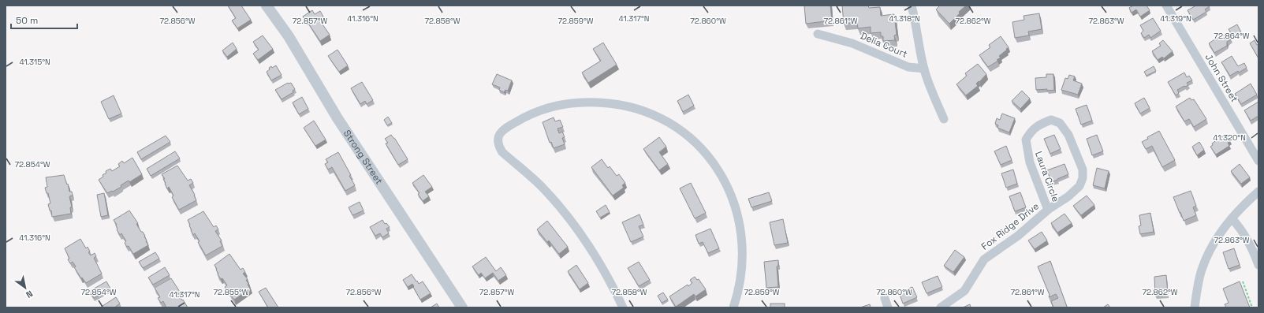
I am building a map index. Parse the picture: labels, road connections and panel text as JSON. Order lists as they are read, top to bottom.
{
  "streets": {
    "street": [
      "Delia Court",
      "John Street",
      "Strong Street",
      "Laura Circle",
      "Fox Ridge Drive"
    ]
  },
  "crossings": [
    ["Laura Circle", "Fox Ridge Drive"]
  ],
  "scale_bar": "50 m",
  "north": "bottom right",
  "coordinates": [
    "41.316°N",
    "41.317°N",
    "41.318°N",
    "41.319°N",
    "72.856°W",
    "72.857°W",
    "72.858°W",
    "72.859°W",
    "72.860°W",
    "72.861°W",
    "72.862°W",
    "72.863°W",
    "72.864°W",
    "41.315°N",
    "41.320°N",
    "72.854°W",
    "72.855°W"
  ]
}
